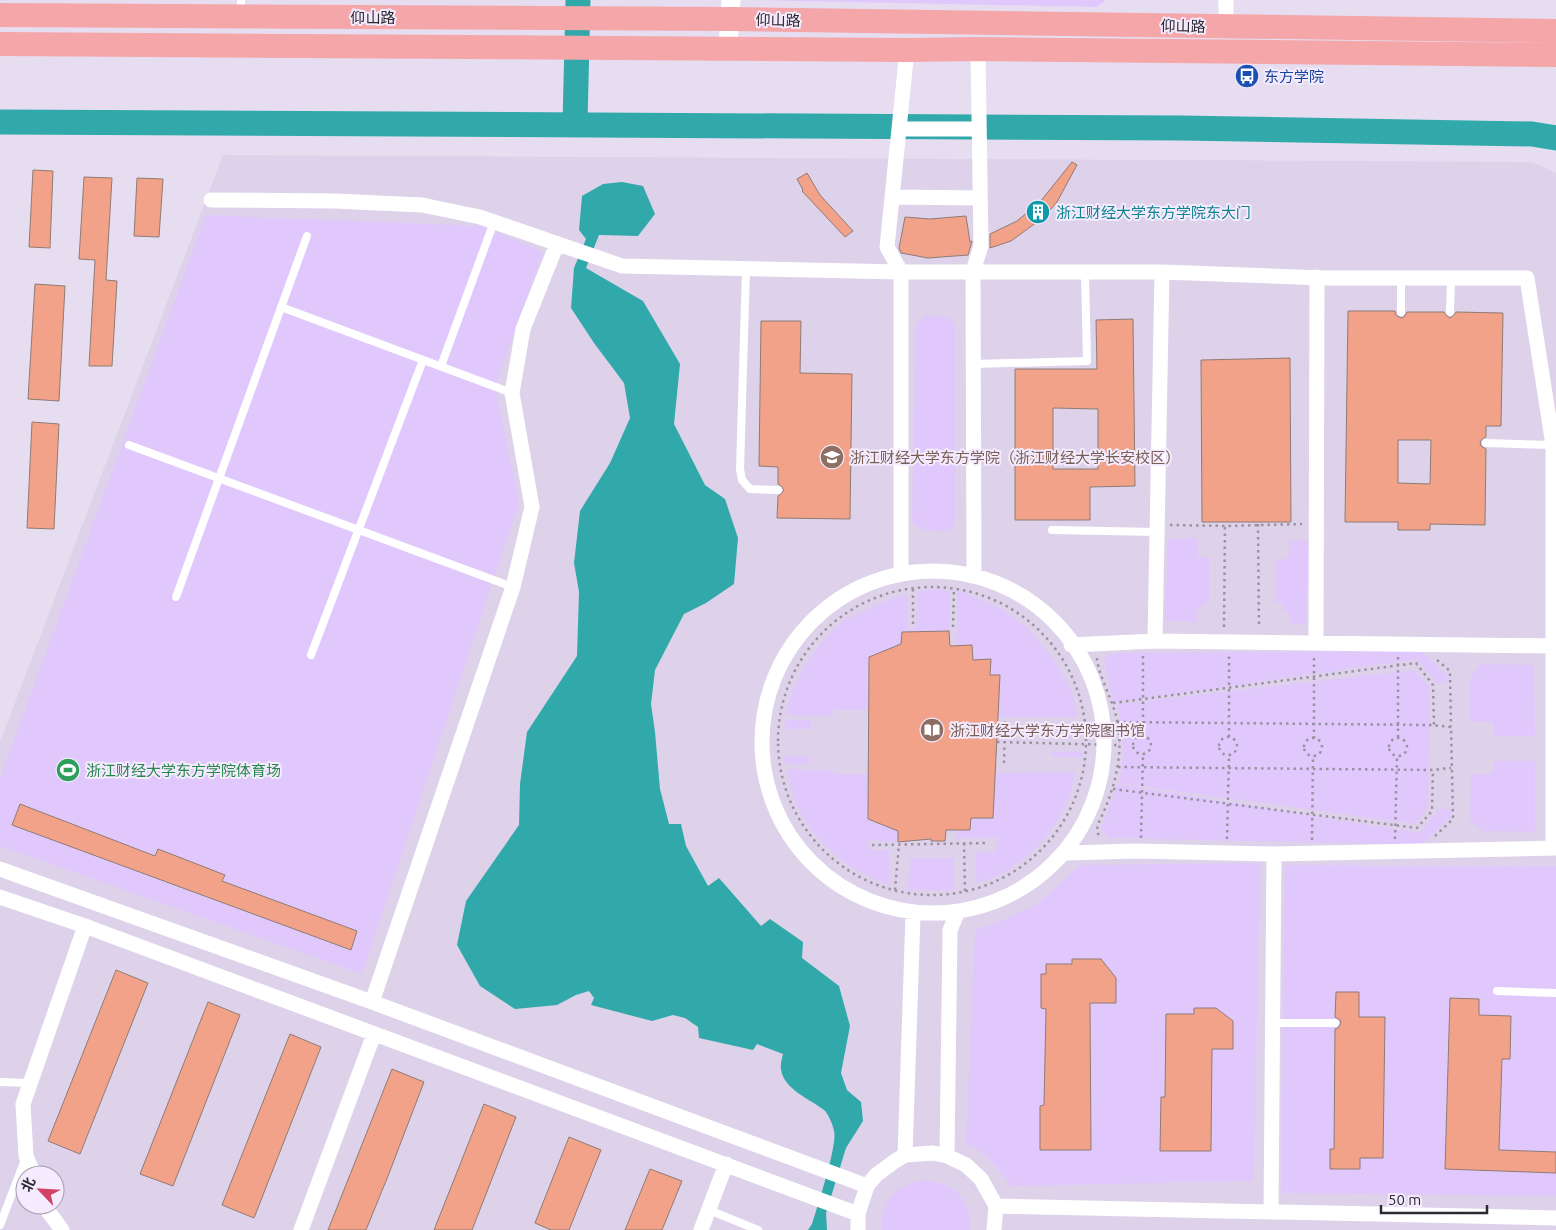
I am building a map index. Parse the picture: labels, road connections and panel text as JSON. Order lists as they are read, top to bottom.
{
  "streets": {
    "main road": ["仰山路"]
  },
  "places": {
    "bus stop": ["东方学院"],
    "building": ["浙江财经大学东方学院东大门"],
    "school or university": ["浙江财经大学东方学院（浙江财经大学长安校区）"],
    "library": ["浙江财经大学东方学院图书馆"],
    "sports": ["浙江财经大学东方学院体育场"]
  },
  "scale_bar": "50 m",
  "north": "top left"
}
